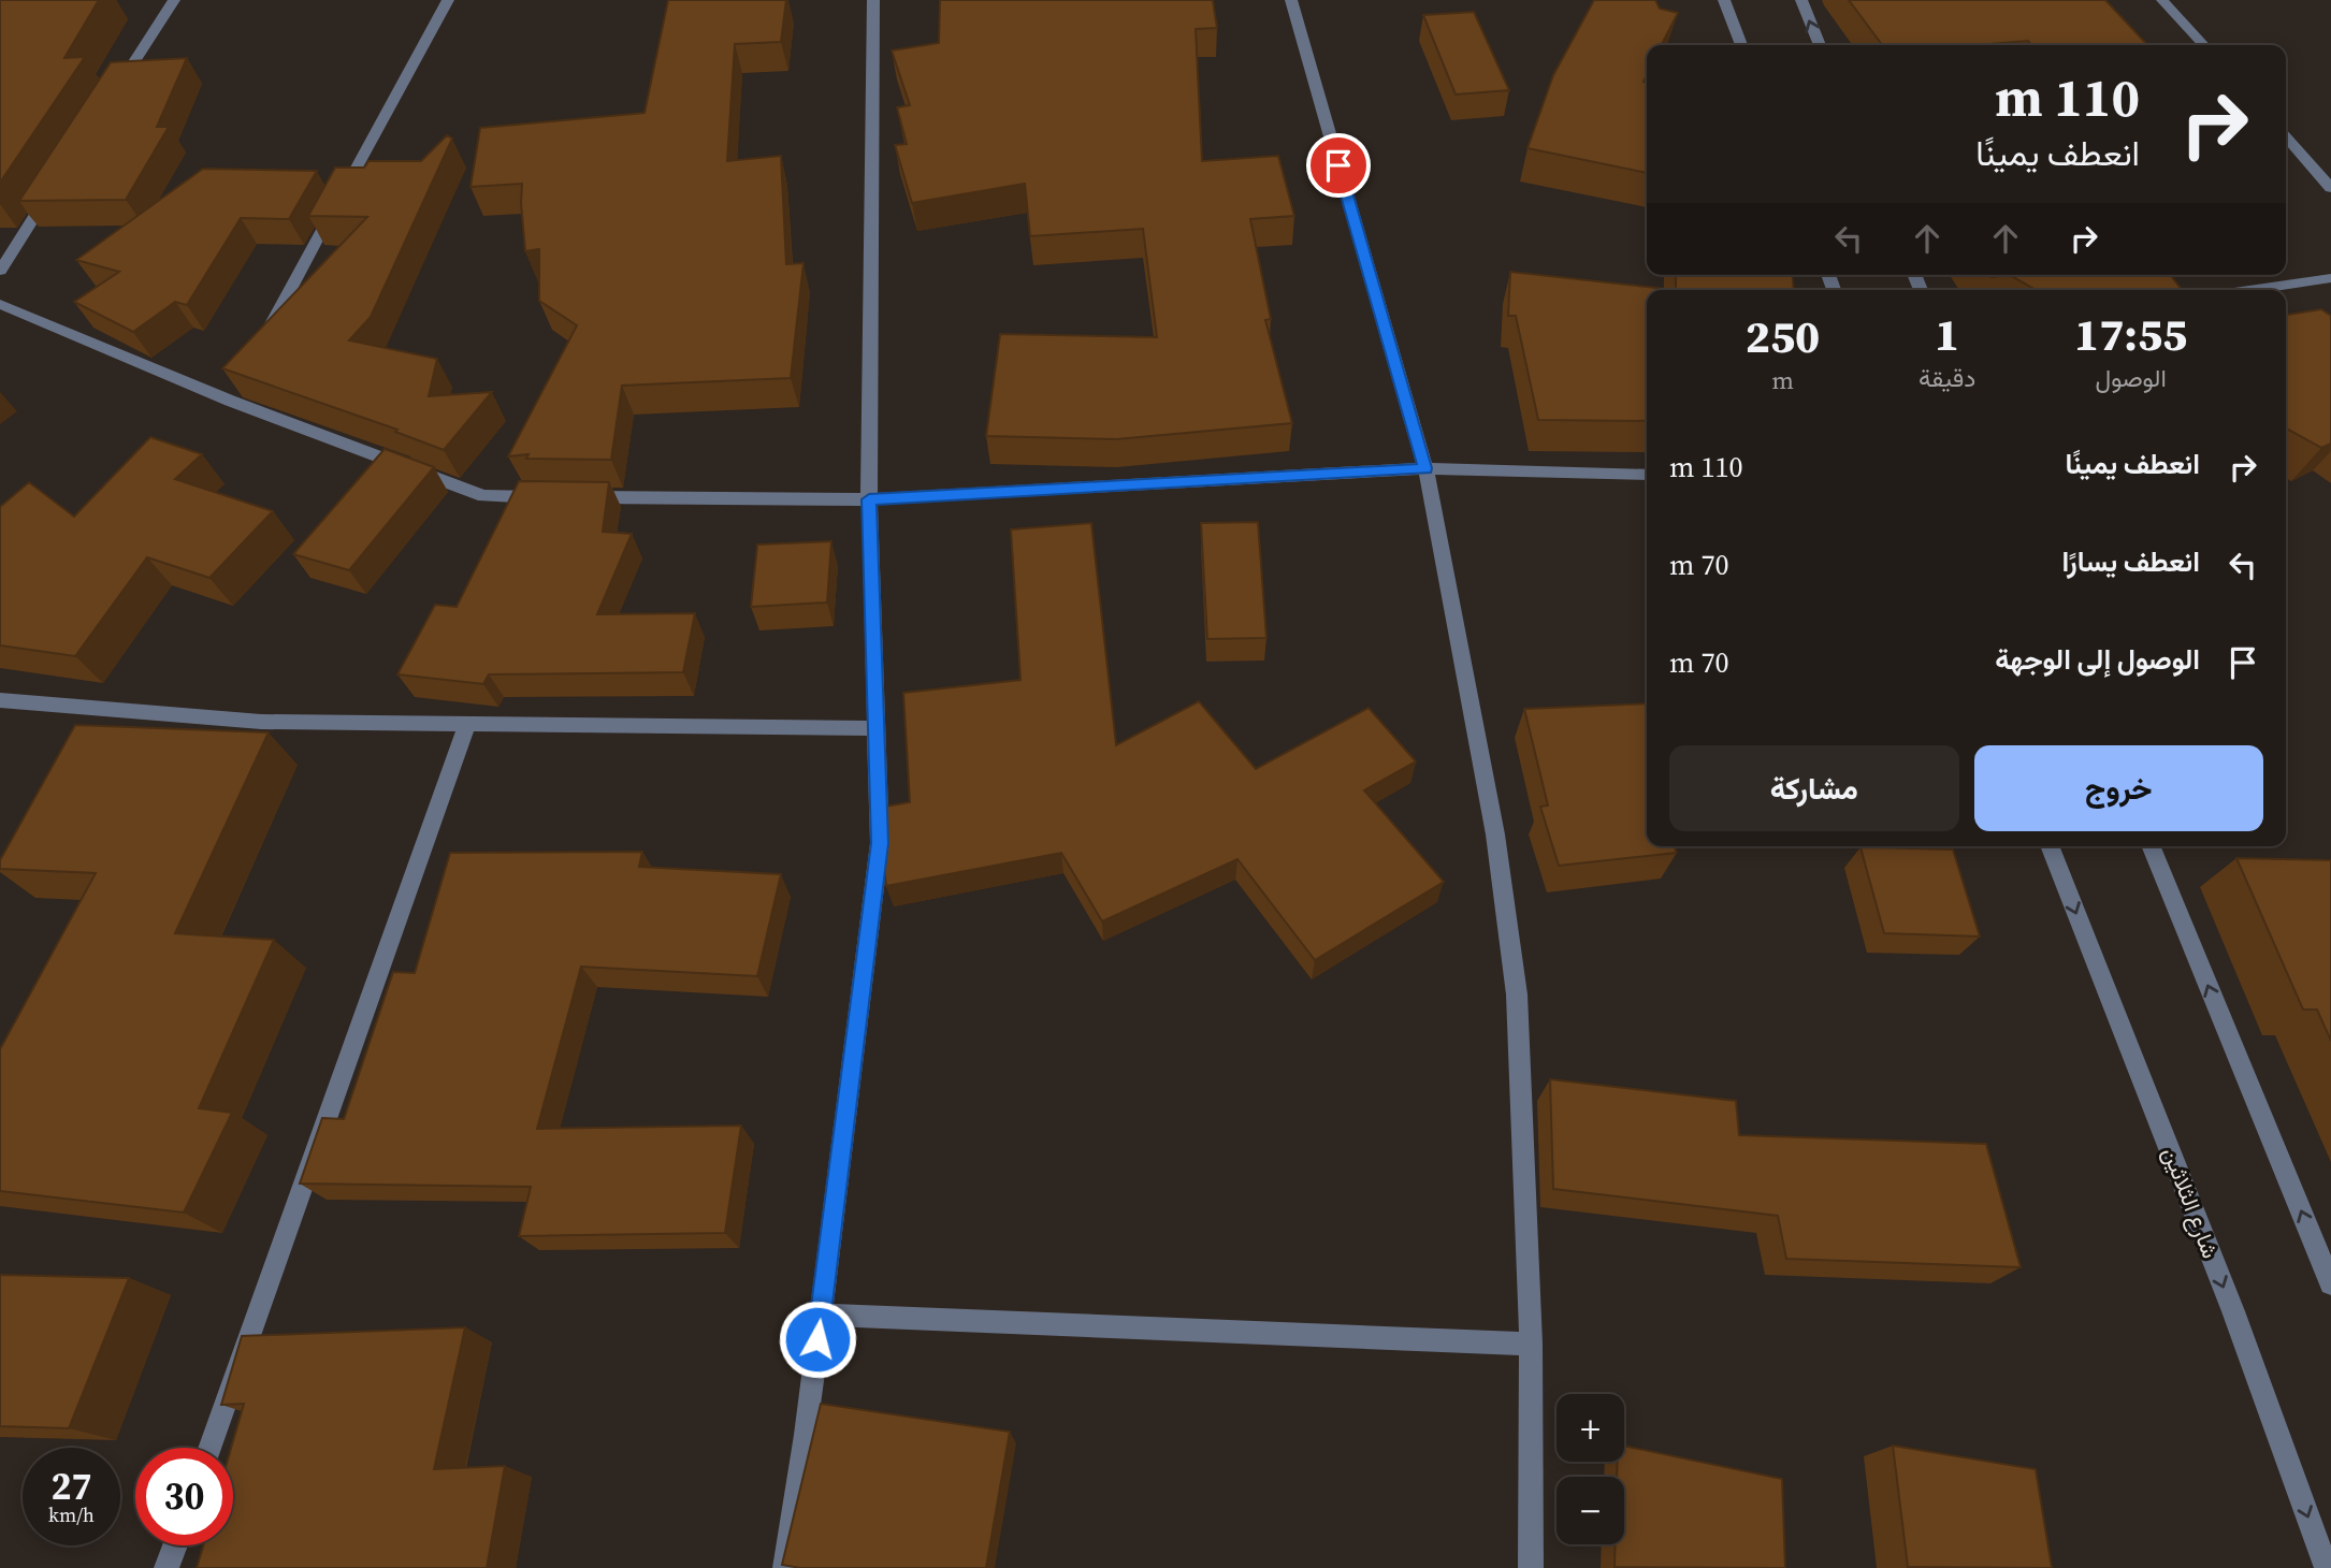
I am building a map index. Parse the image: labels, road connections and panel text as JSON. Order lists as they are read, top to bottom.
{
  "streets": {
    "street": ["شارع الثلاثين"]
  },
  "page": {
    "turn": ["110 m", "انعطف يمينًا"],
    "eta": [
      "17:55",
      "الوصول",
      "1",
      "دقيقة",
      "250",
      "m"
    ],
    "list": [
      {
        "name": "انعطف يمينًا",
        "value": "110 m"
      },
      {
        "name": "انعطف يسارًا",
        "value": "70 m"
      },
      {
        "name": "الوصول إلى الوجهة",
        "value": "70 m"
      }
    ],
    "buttons": ["خروج", "مشاركة"],
    "map_buttons": ["+", "−"],
    "speed": "27 km/h",
    "limit": "30"
  }
}
